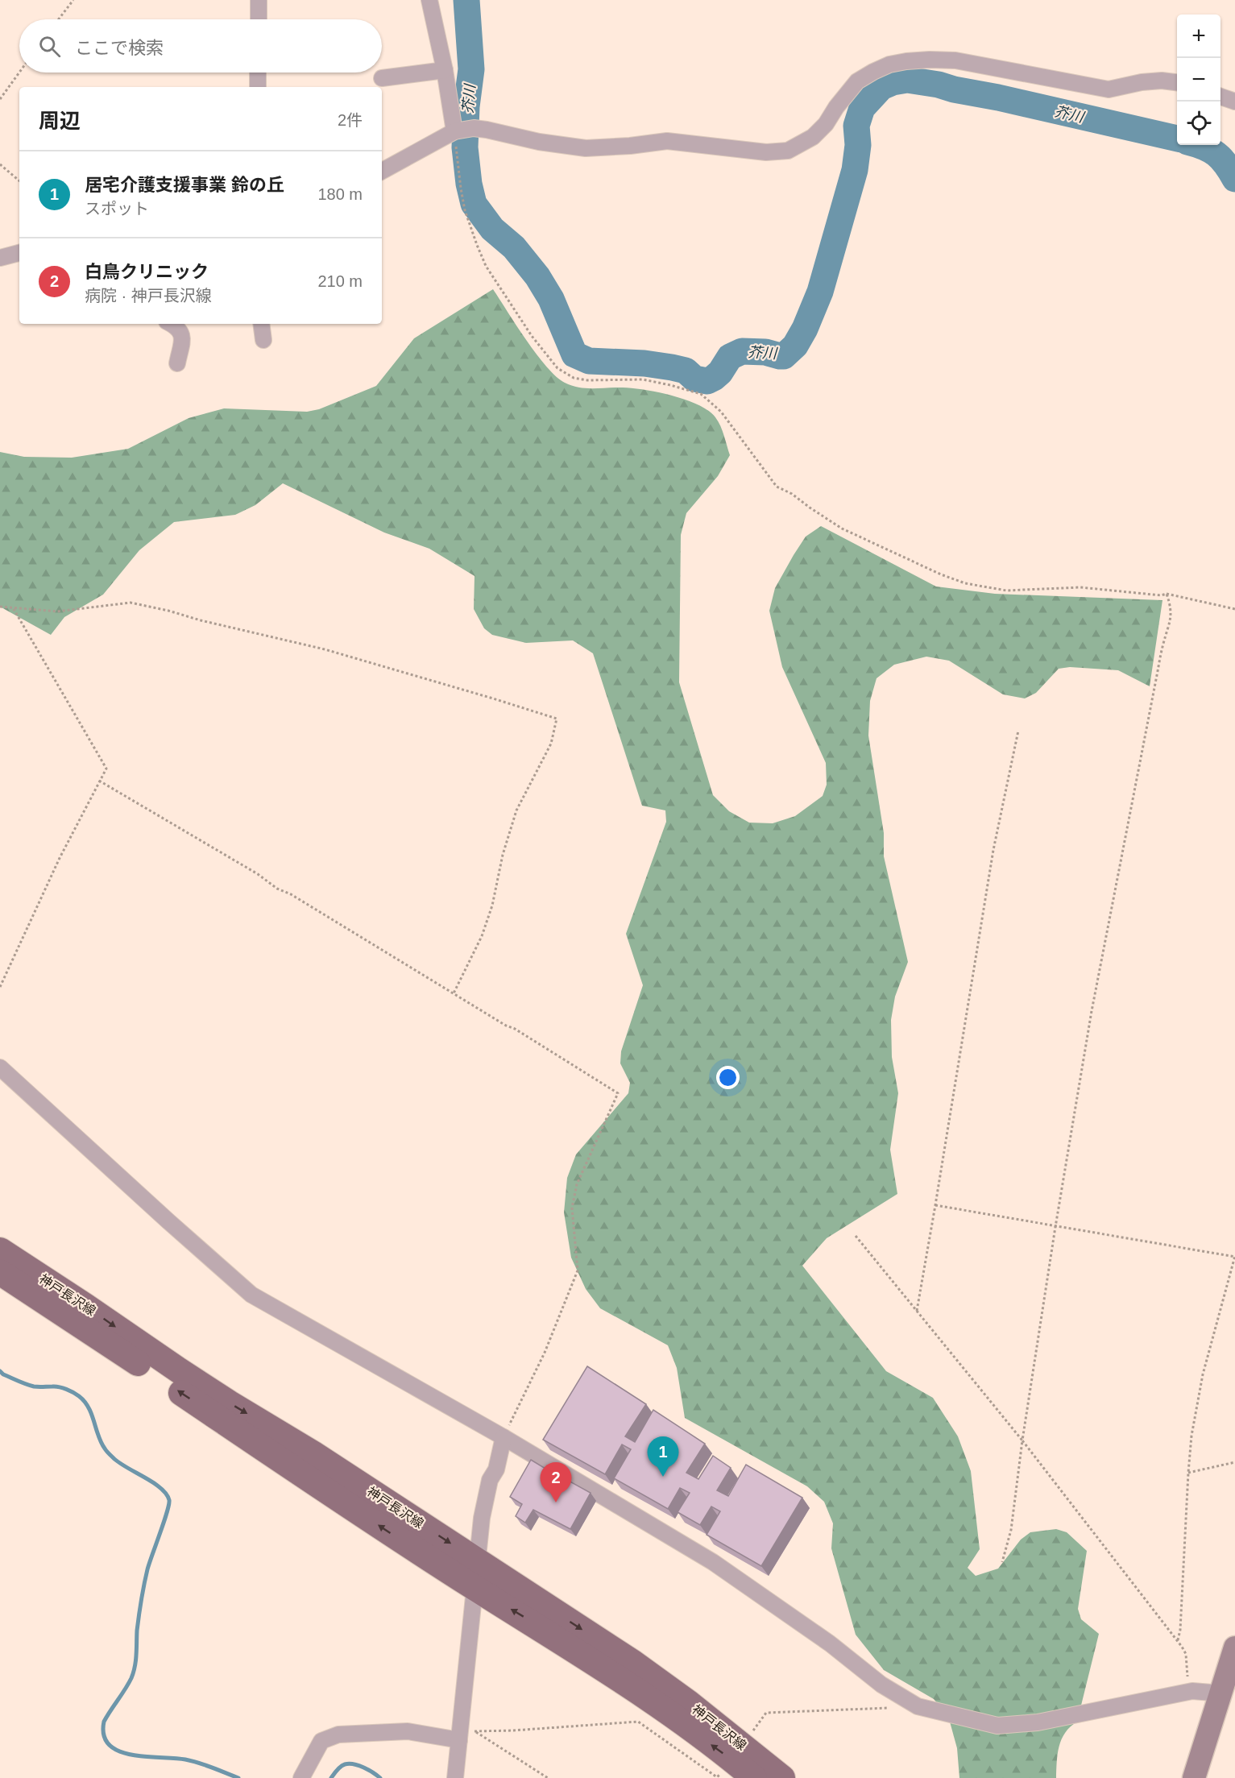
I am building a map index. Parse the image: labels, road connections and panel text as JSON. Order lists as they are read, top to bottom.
{
  "streets": {
    "main road": ["神戸長沢線"]
  },
  "water": ["芥川"],
  "page": {
    "map_buttons": ["+", "−"],
    "search": "ここで検索",
    "heading": ["周辺", "2件"],
    "list": [
      {
        "mark": "1",
        "name": "居宅介護支援事業 鈴の丘",
        "note": "スポット",
        "value": "180 m"
      },
      {
        "mark": "2",
        "name": "白鳥クリニック",
        "note": "病院 · 神戸長沢線",
        "value": "210 m"
      }
    ],
    "pins": ["1", "2"]
  }
}
